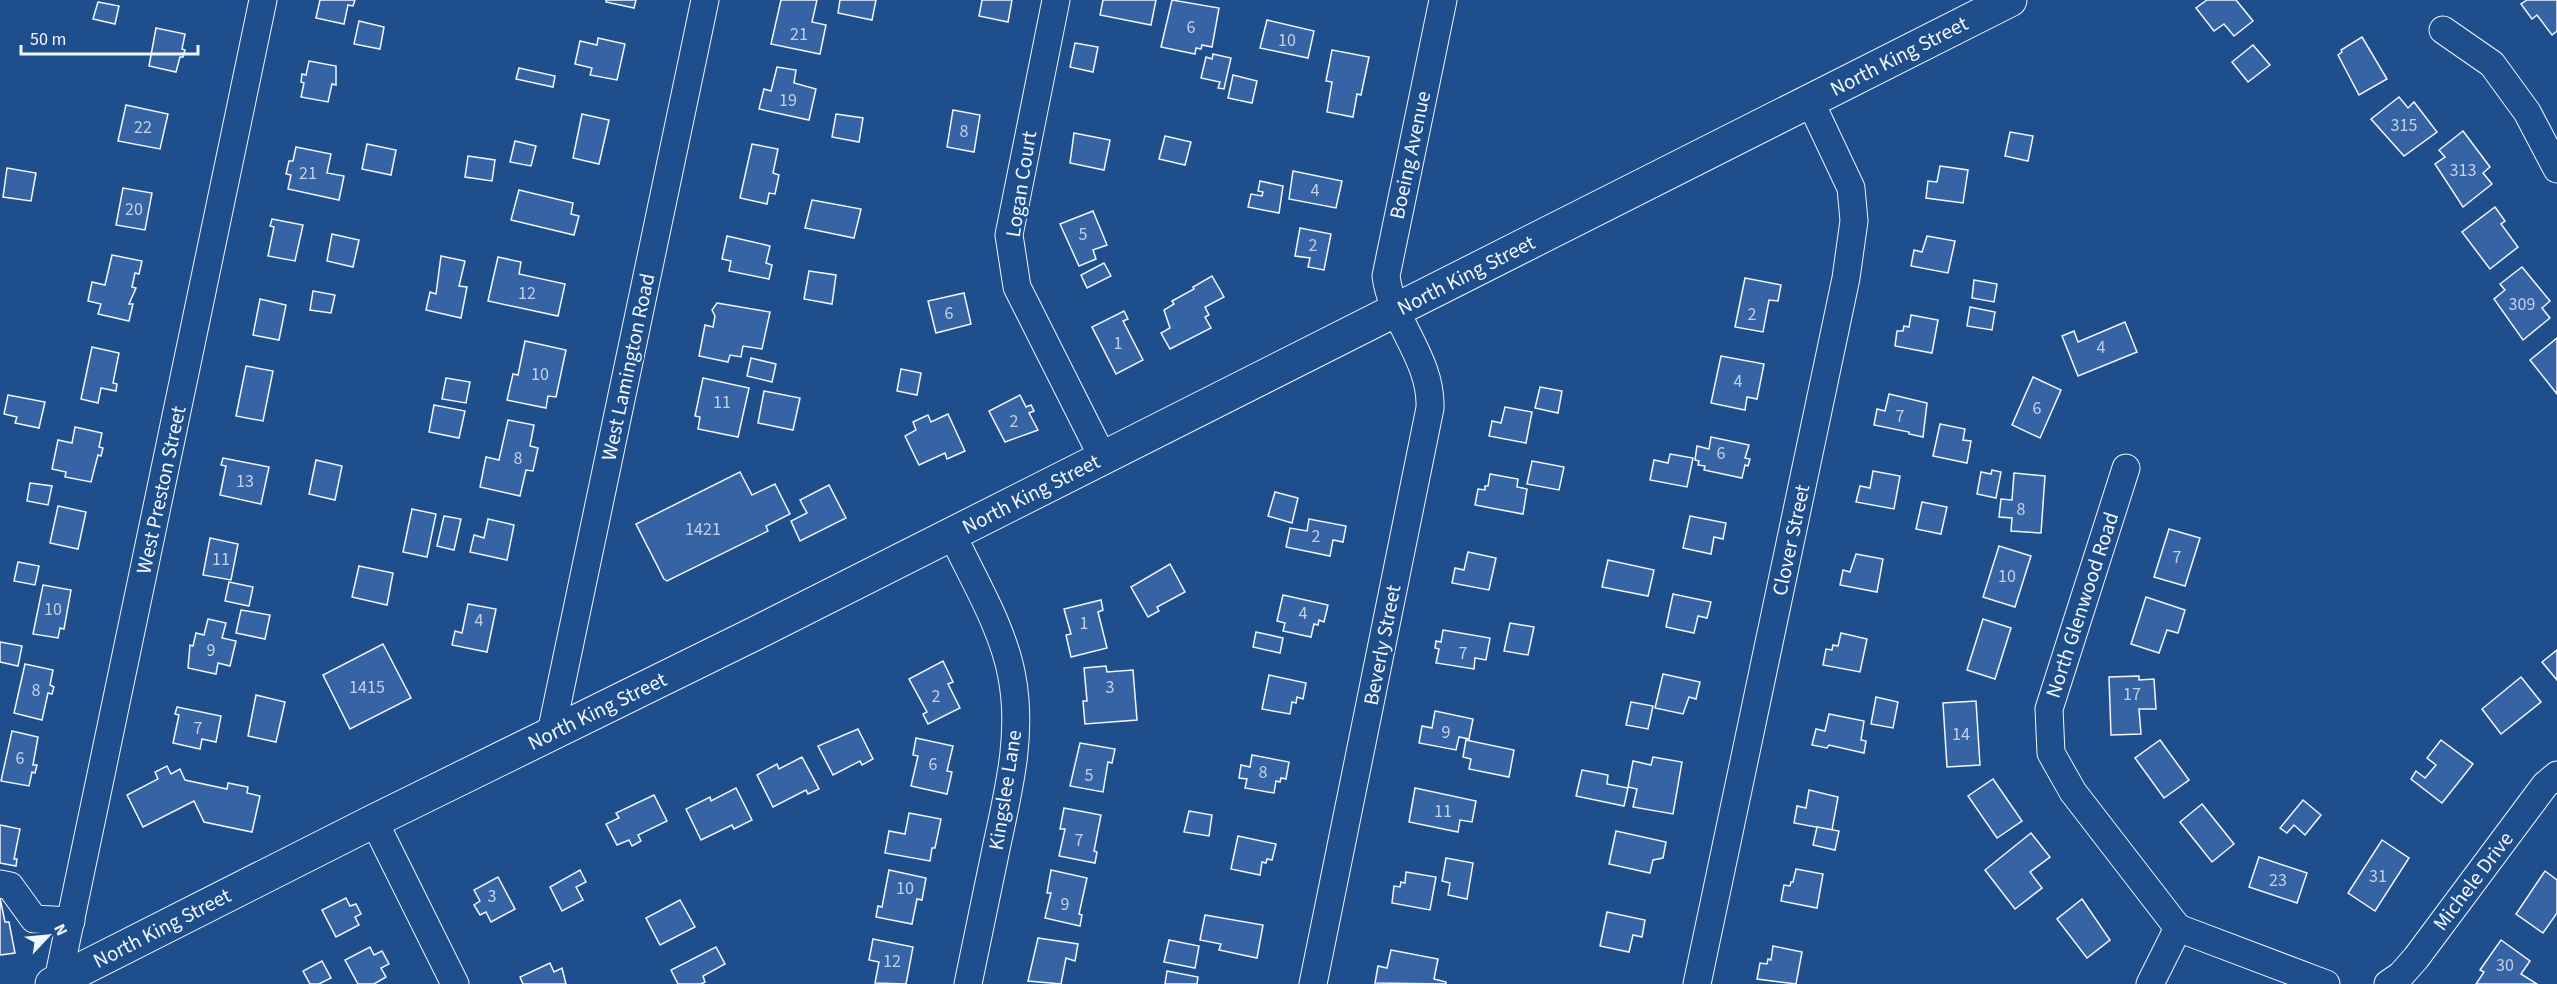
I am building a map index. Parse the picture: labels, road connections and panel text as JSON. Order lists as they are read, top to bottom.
{
  "streets": {
    "main road": ["North King Street"],
    "street": [
      "Boeing Avenue",
      "Logan Court",
      "West Lamington Road",
      "West Preston Street",
      "Clover Street",
      "North Glenwood Road",
      "Beverly Street",
      "Kingslee Lane",
      "Michele Drive"
    ]
  },
  "crossings": [
    ["North King Street", "Boeing Avenue"],
    ["North King Street", "Logan Court"],
    ["North King Street", "West Lamington Road"],
    ["North King Street", "West Preston Street"],
    ["North King Street", "Clover Street"],
    ["North King Street", "Beverly Street"],
    ["North King Street", "Kingslee Lane"],
    ["Boeing Avenue", "Beverly Street"]
  ],
  "house_numbers": [
    "6",
    "21",
    "10",
    "19",
    "315",
    "22",
    "8",
    "313",
    "21",
    "4",
    "20",
    "5",
    "2",
    "12",
    "309",
    "6",
    "2",
    "1",
    "4",
    "10",
    "4",
    "11",
    "6",
    "7",
    "2",
    "6",
    "8",
    "13",
    "8",
    "1421",
    "2",
    "7",
    "11",
    "10",
    "10",
    "4",
    "4",
    "1",
    "9",
    "7",
    "1415",
    "3",
    "8",
    "17",
    "2",
    "7",
    "9",
    "14",
    "6",
    "6",
    "8",
    "5",
    "11",
    "7",
    "31",
    "23",
    "10",
    "3",
    "9",
    "12",
    "30"
  ],
  "scale_bar": "50 m",
  "north": "top right"
}
